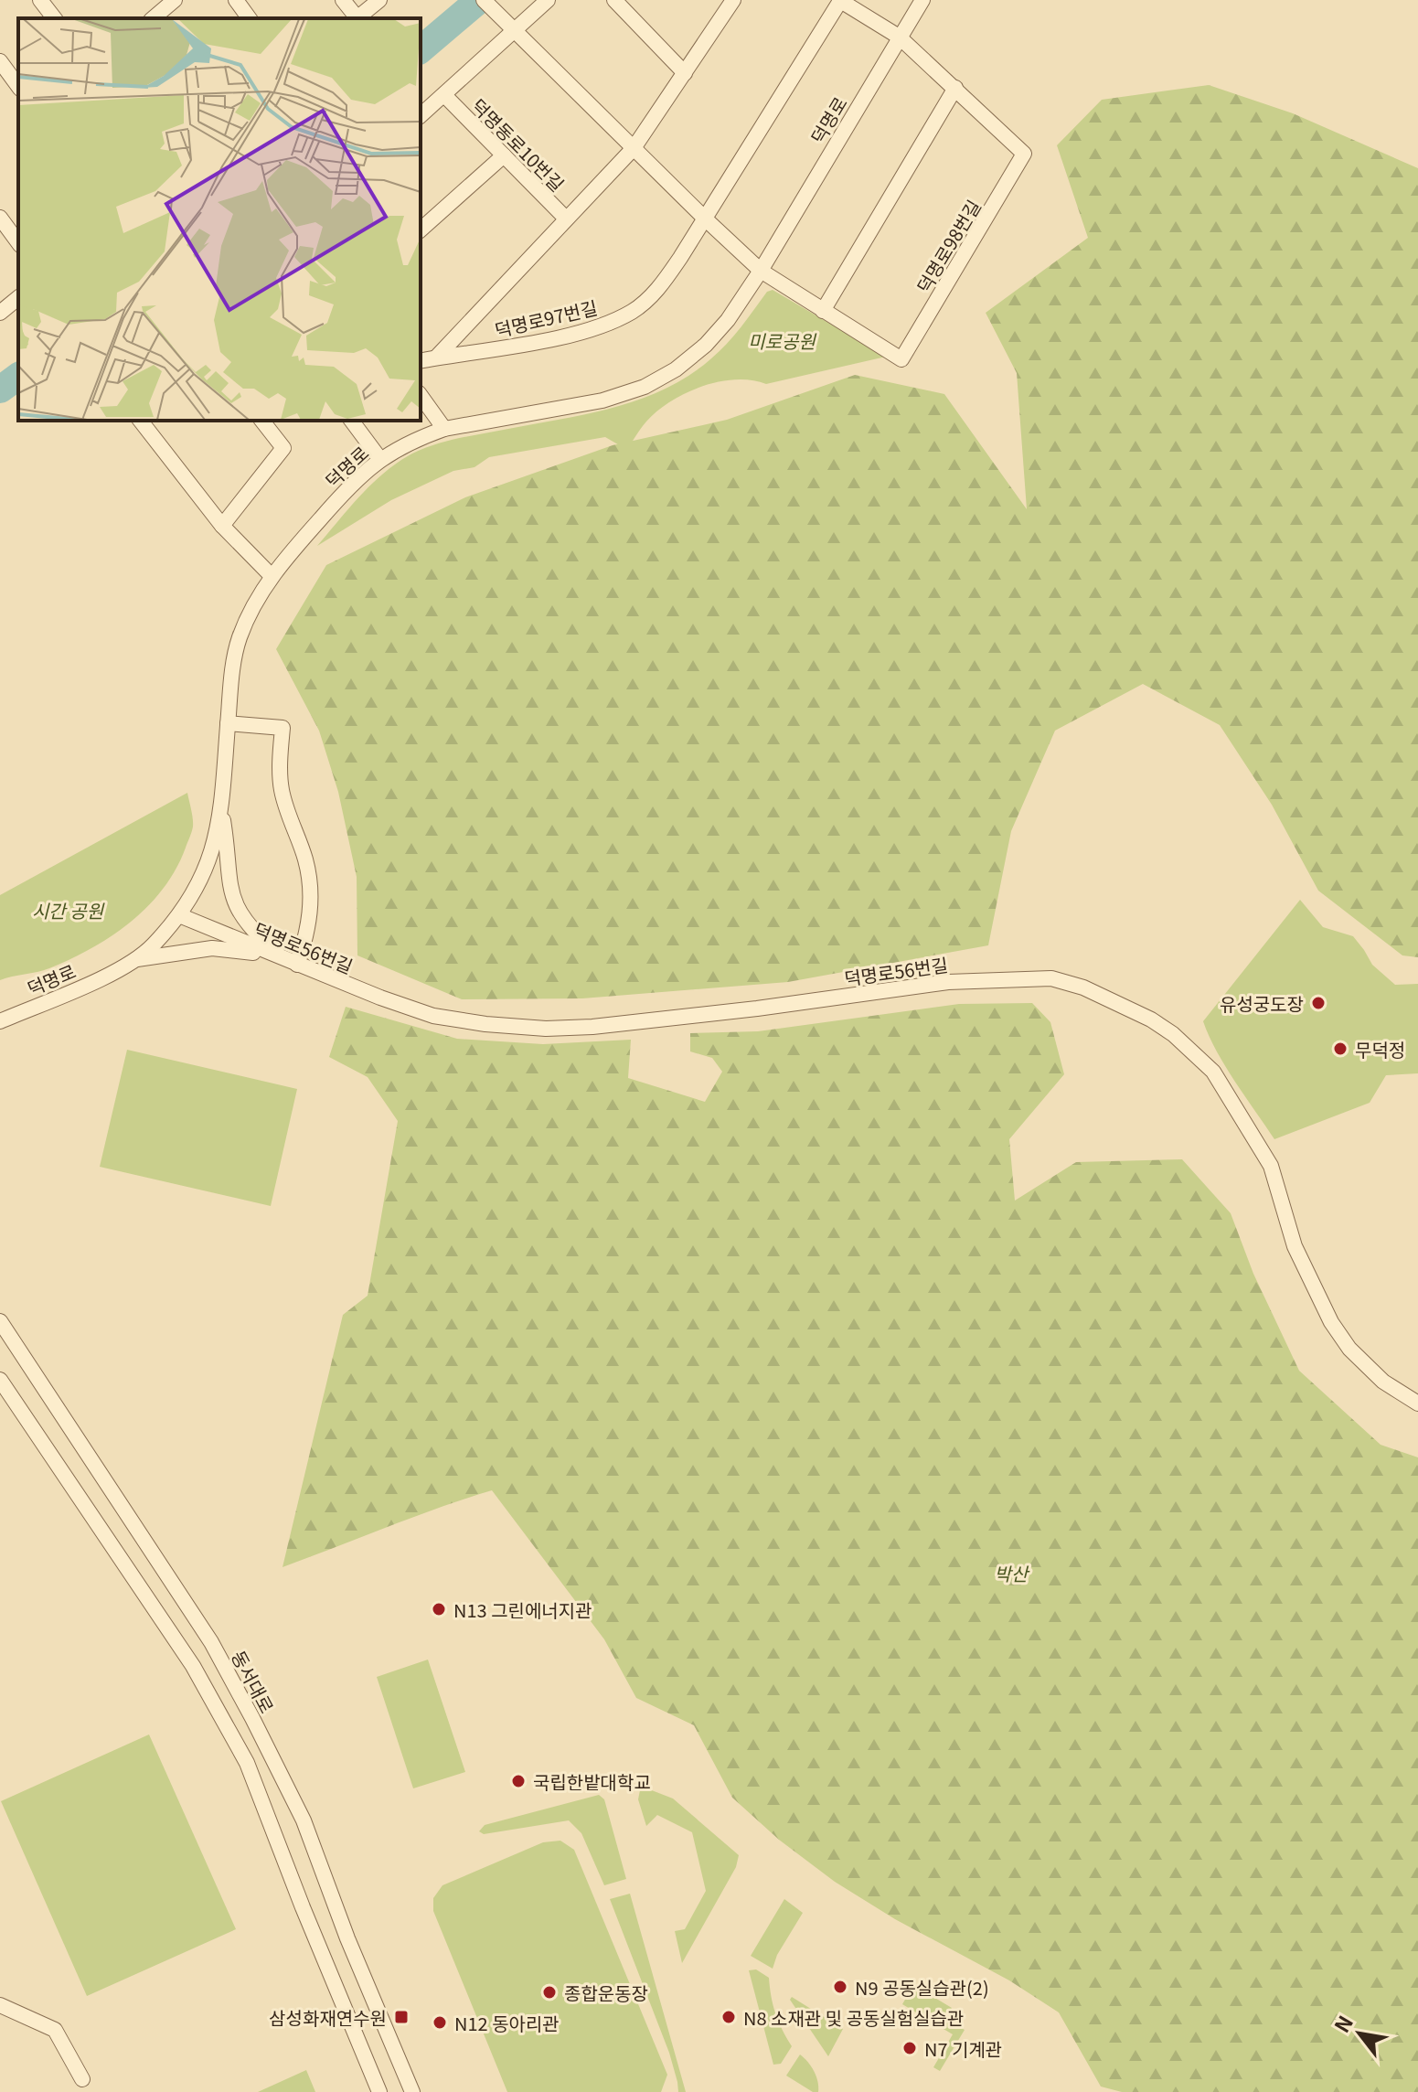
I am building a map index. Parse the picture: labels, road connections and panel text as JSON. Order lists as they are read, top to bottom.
{
  "streets": {
    "street": [
      "덕명로",
      "덕명동로10번길",
      "덕명로98번길",
      "덕명로97번길",
      "덕명로56번길",
      "동서대로"
    ]
  },
  "crossings": [
    ["덕명로", "덕명로98번길"],
    ["덕명로", "덕명로56번길"],
    ["덕명동로10번길", "덕명로97번길"],
    ["덕명로98번길", "덕명로97번길"]
  ],
  "parks": ["미로공원", "시간 공원", "박산"],
  "places": {
    "other": [
      "유성궁도장",
      "무덕정",
      "N13 그린에너지관",
      "국립한밭대학교",
      "N9 공동실습관(2)",
      "종합운동장",
      "N8 소재관 및 공동실험실습관",
      "N12 동아리관",
      "N7 기계관"
    ],
    "transit": ["삼성화재연수원"]
  },
  "north": "top left"
}
